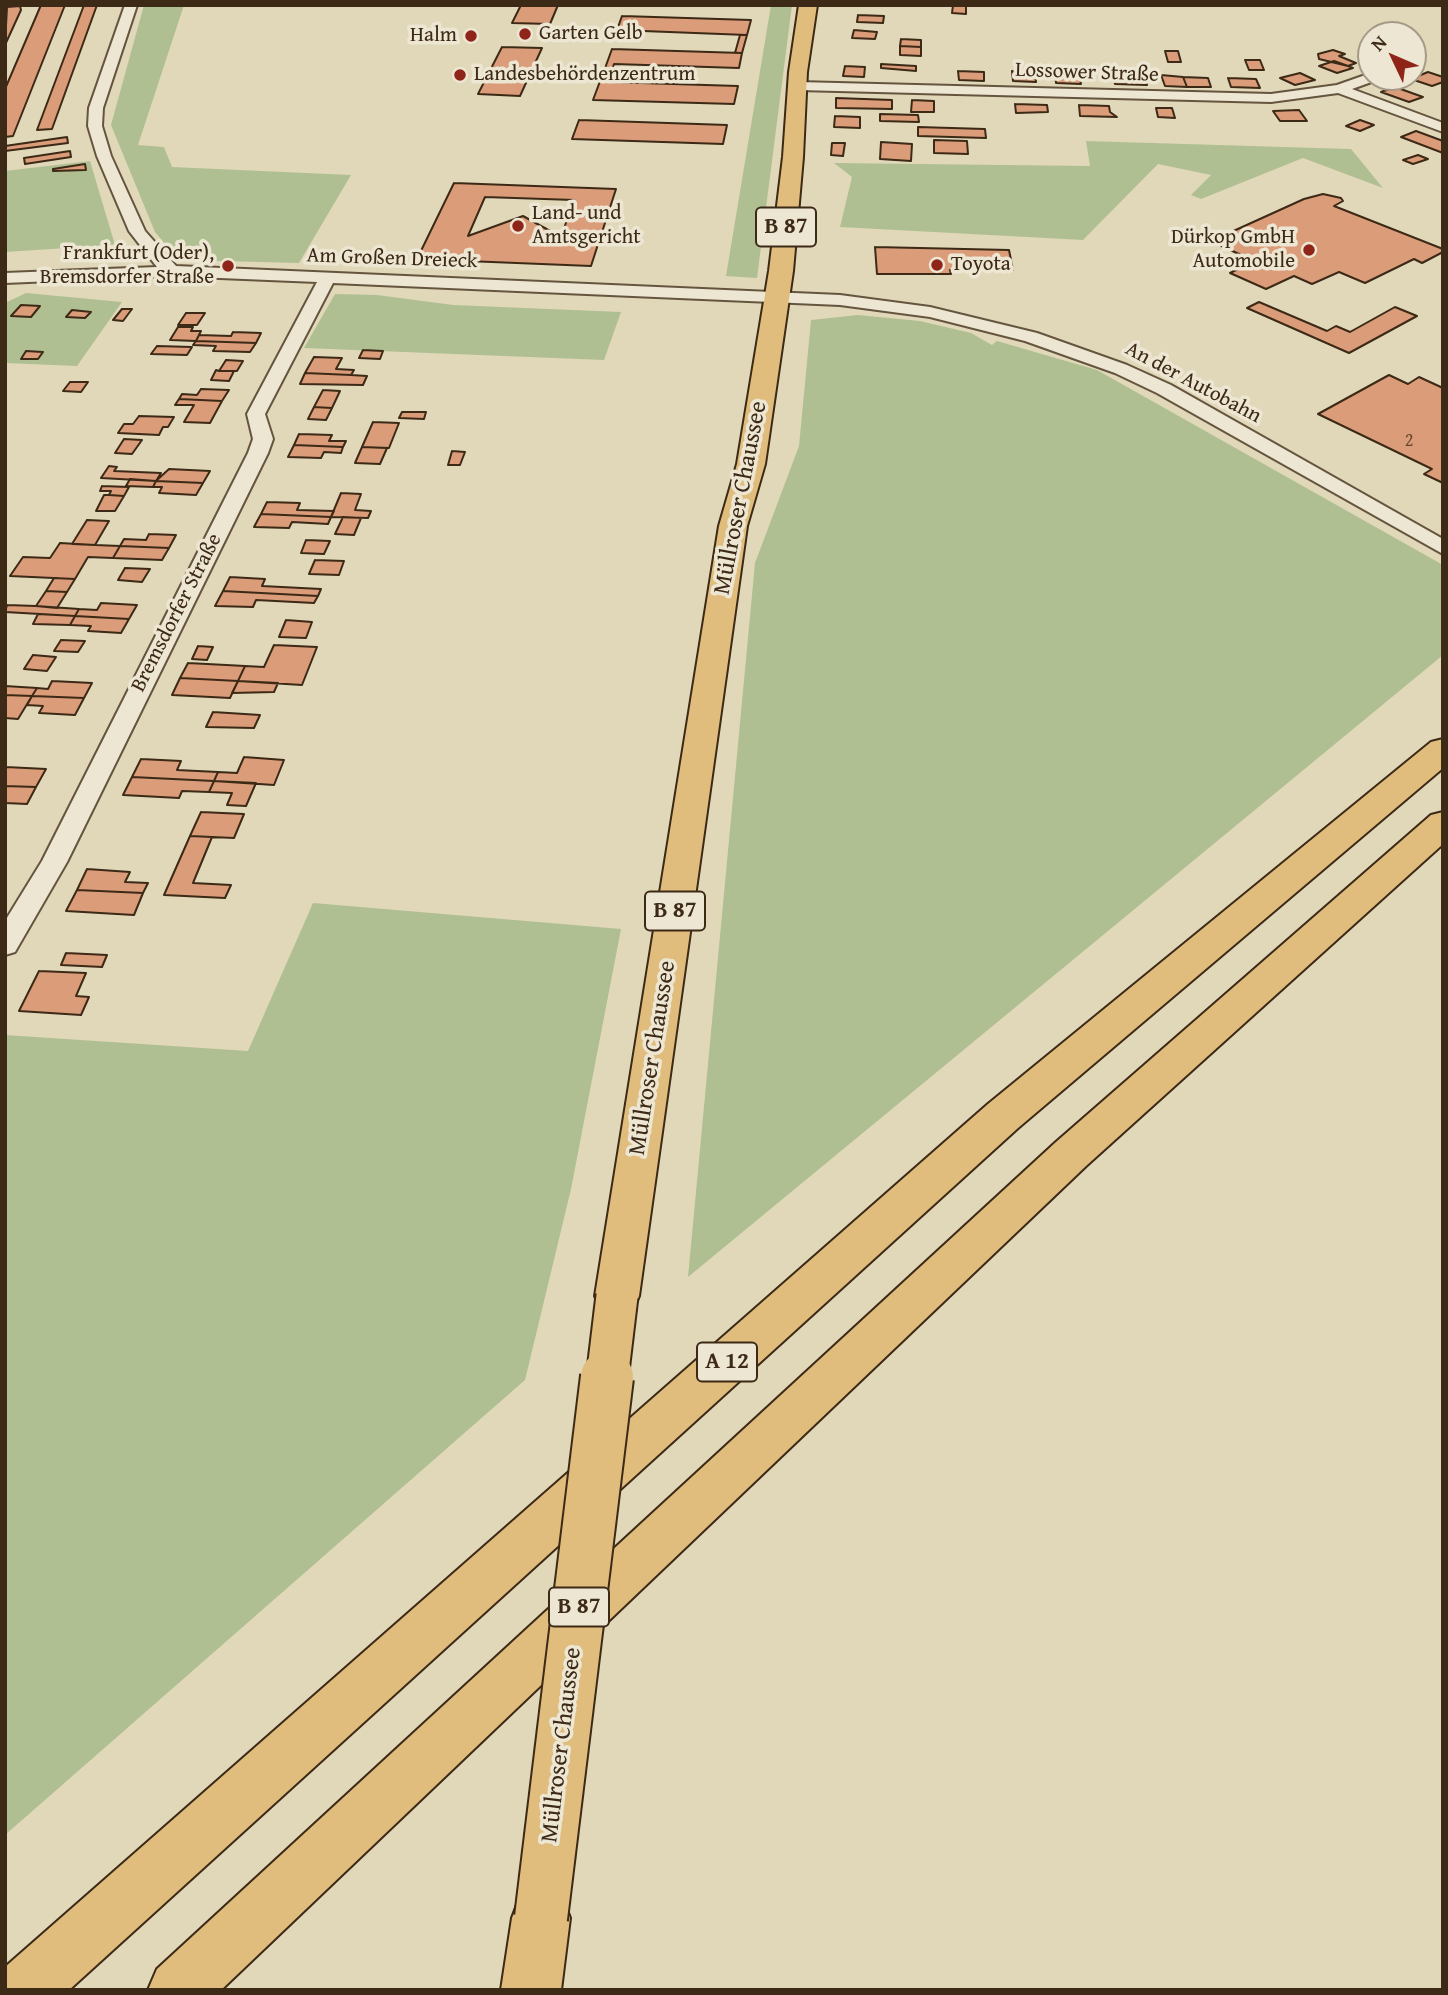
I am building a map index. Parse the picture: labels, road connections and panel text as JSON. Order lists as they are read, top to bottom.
{
  "streets": {
    "main road": ["B 87", "Müllroser Chaussee", "A 12"],
    "street": [
      "Lossower Straße",
      "Am Großen Dreieck",
      "An der Autobahn",
      "Bremsdorfer Straße"
    ]
  },
  "crossings": [
    ["Lossower Straße", "Müllroser Chaussee"],
    ["Am Großen Dreieck", "An der Autobahn"],
    ["Am Großen Dreieck", "Müllroser Chaussee"],
    ["Am Großen Dreieck", "Bremsdorfer Straße"],
    ["An der Autobahn", "Müllroser Chaussee"]
  ],
  "places": [
    "Garten Gelb",
    "Halm",
    "Landesbehördenzentrum",
    "Land- und Amtsgericht",
    "Dürkop GmbH Automobile",
    "Toyota",
    "Frankfurt (Oder), Bremsdorfer Straße"
  ],
  "house_numbers": ["2"],
  "north": "top left"
}
